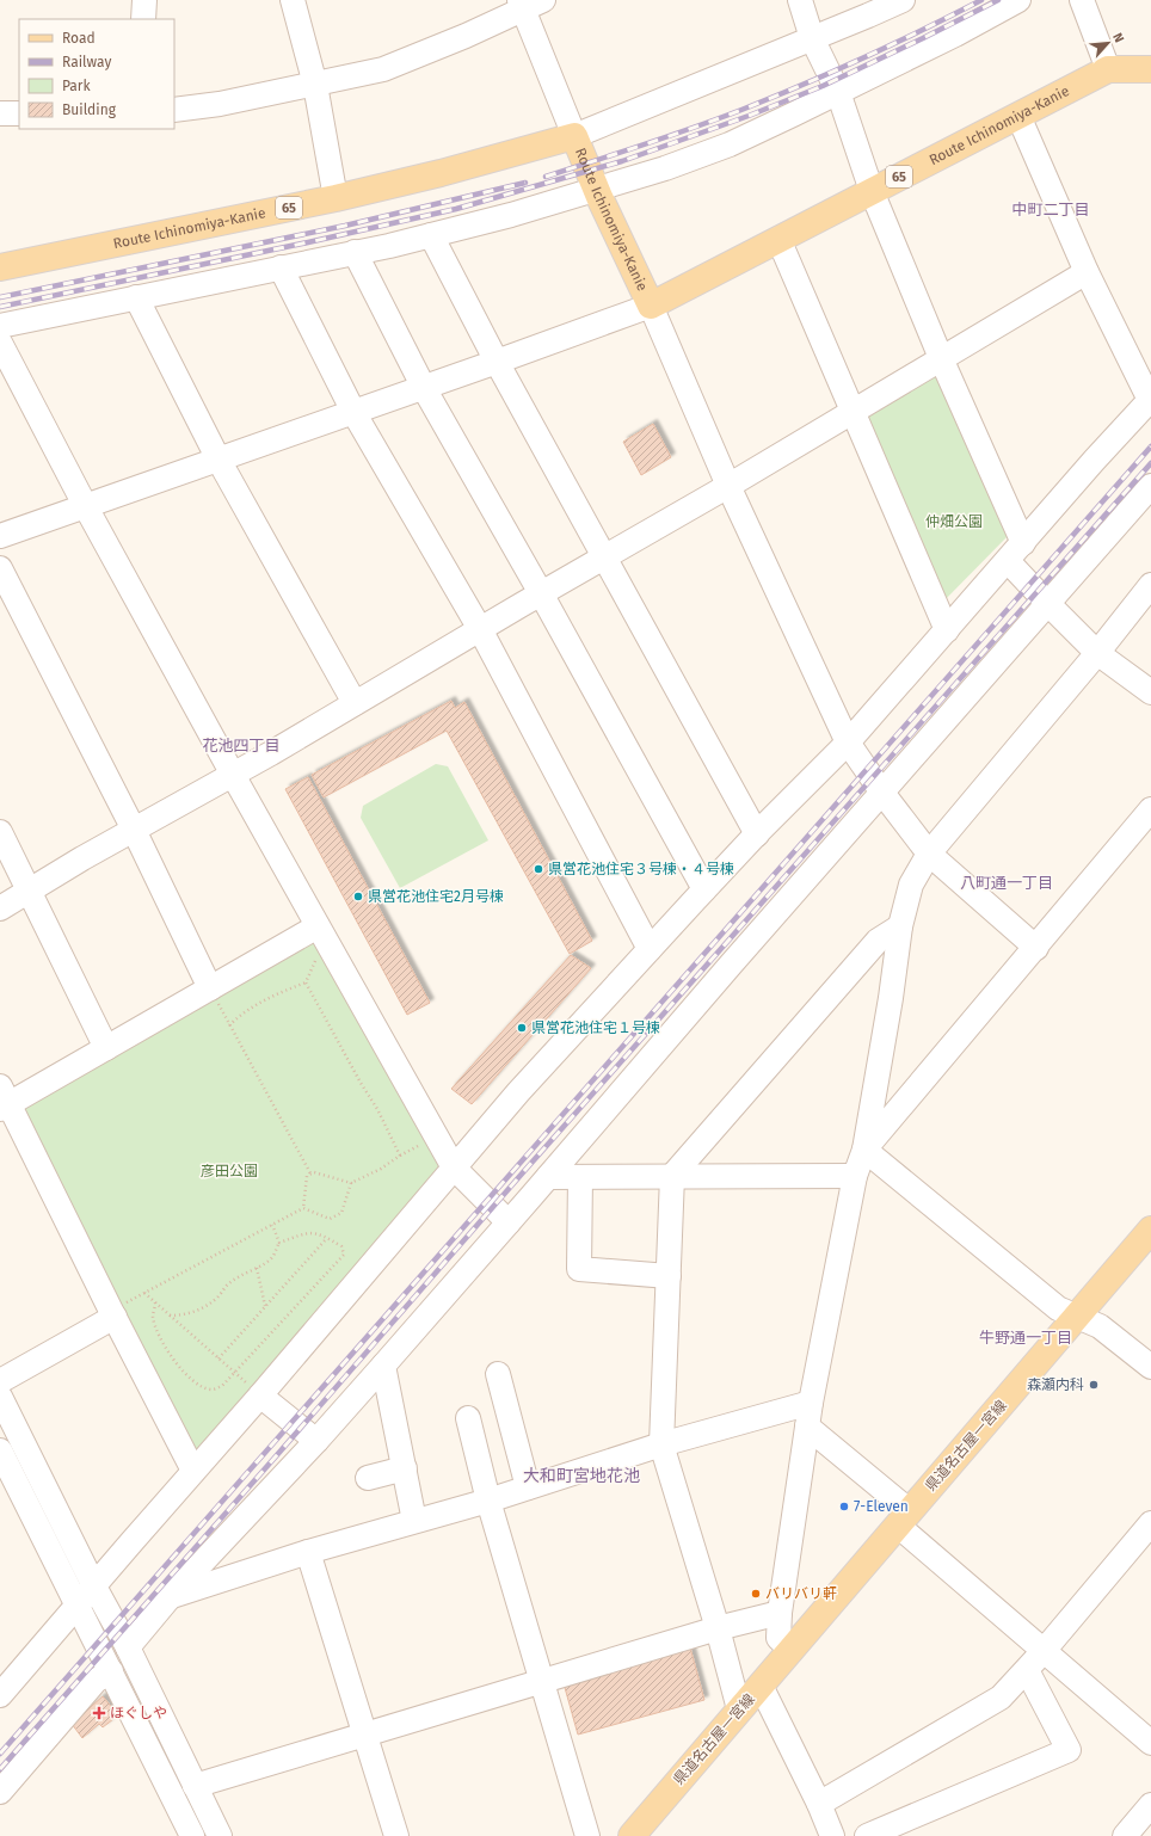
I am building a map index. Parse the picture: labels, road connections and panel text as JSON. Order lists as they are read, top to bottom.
{
  "streets": {
    "main road": ["Route Ichinomiya-Kanie", "65", "県道名古屋一宮線"]
  },
  "districts": [
    "中町二丁目",
    "花池四丁目",
    "八町通一丁目",
    "牛野通一丁目",
    "大和町宮地花池"
  ],
  "parks": ["仲畑公園", "彦田公園"],
  "places": {
    "other": [
      "県営花池住宅３号棟・４号棟",
      "県営花池住宅2月号棟",
      "県営花池住宅１号棟",
      "森瀬内科",
      "7-Eleven",
      "バリバリ軒"
    ],
    "health": ["ほぐしや"]
  },
  "legend": [
    "Road",
    "Railway",
    "Park",
    "Building"
  ],
  "north": "top right"
}
